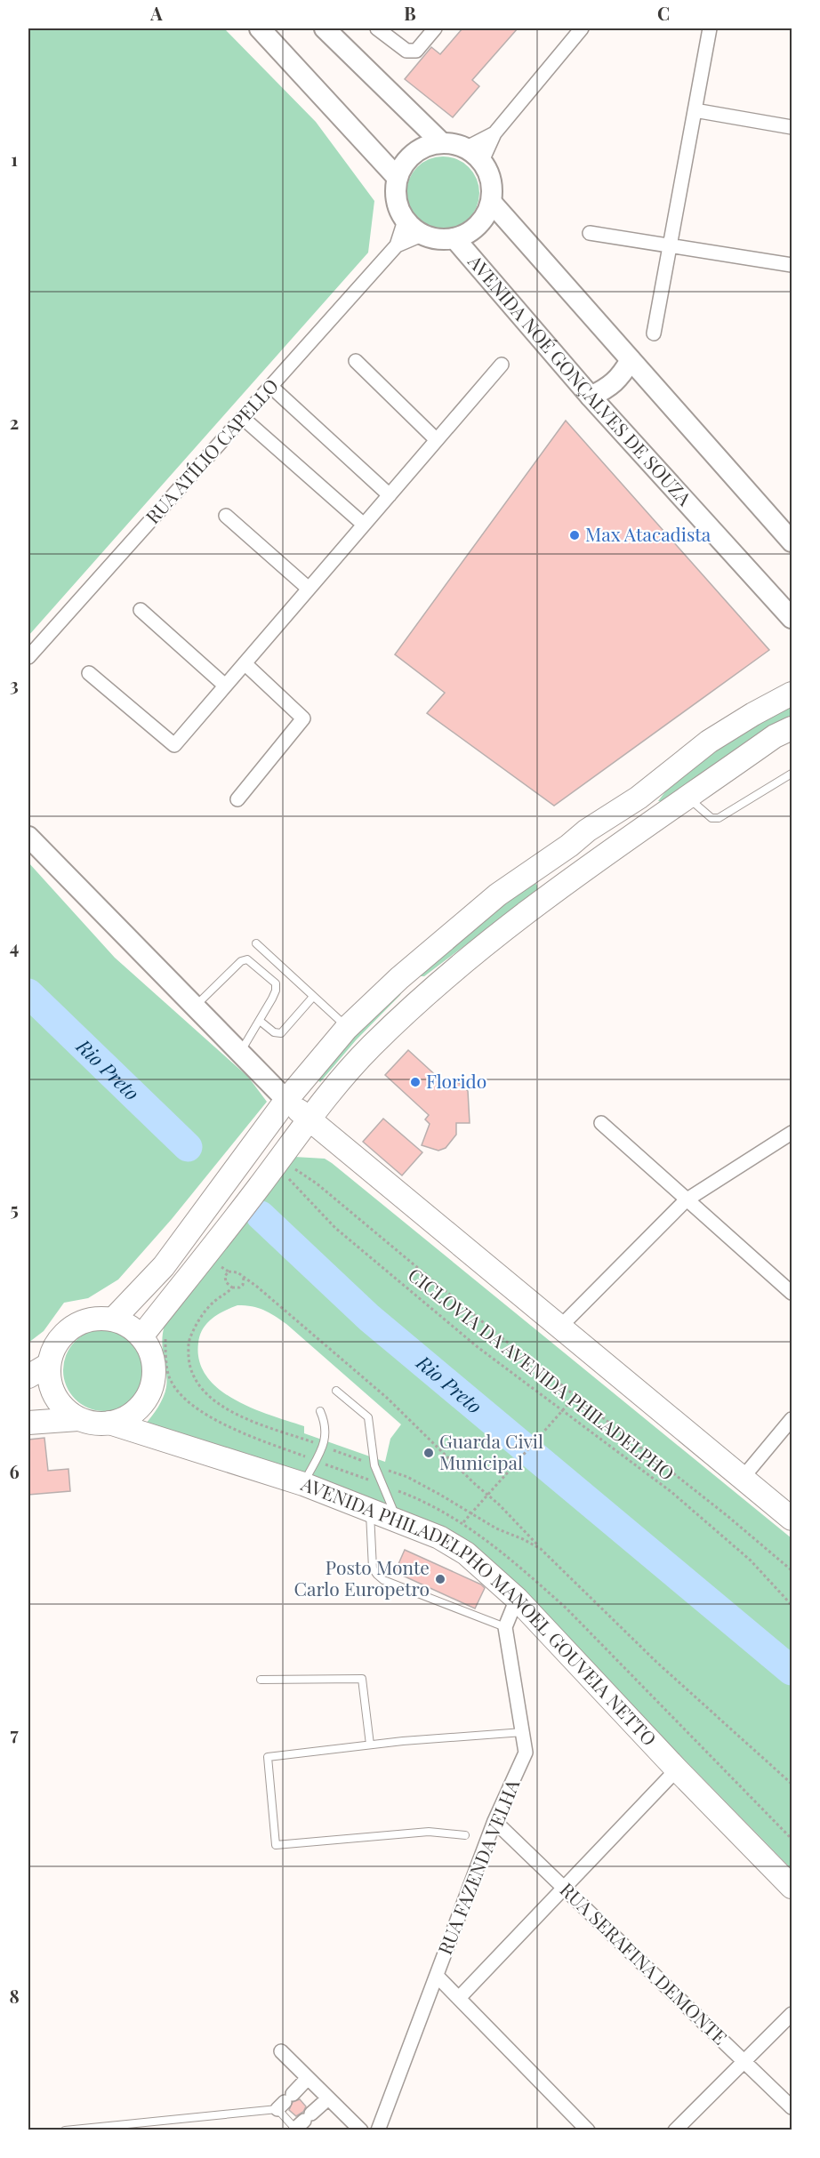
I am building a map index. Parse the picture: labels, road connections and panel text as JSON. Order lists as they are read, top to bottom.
{
  "streets": {
    "main road": ["AVENIDA NOÉ GONÇALVES DE SOUZA", "AVENIDA PHILADELPHO MANOEL GOUVEIA NETTO"],
    "street": ["RUA ATÍLIO CAPELLO", "RUA FAZENDA VELHA", "RUA SERAFINA DEMONTE"],
    "path": ["CICLOVIA DA AVENIDA PHILADELPHO"]
  },
  "crossings": [
    ["AVENIDA NOÉ GONÇALVES DE SOUZA", "RUA ATÍLIO CAPELLO"],
    ["RUA FAZENDA VELHA", "RUA SERAFINA DEMONTE"]
  ],
  "water": ["Rio Preto"],
  "places": [
    "Max Atacadista",
    "Florido",
    "Guarda Civil Municipal",
    "Posto Monte Carlo Europetro"
  ],
  "grid": {
    "columns": ["A", "B", "C"],
    "rows": [
      "1",
      "2",
      "3",
      "4",
      "5",
      "6",
      "7",
      "8"
    ]
  }
}
